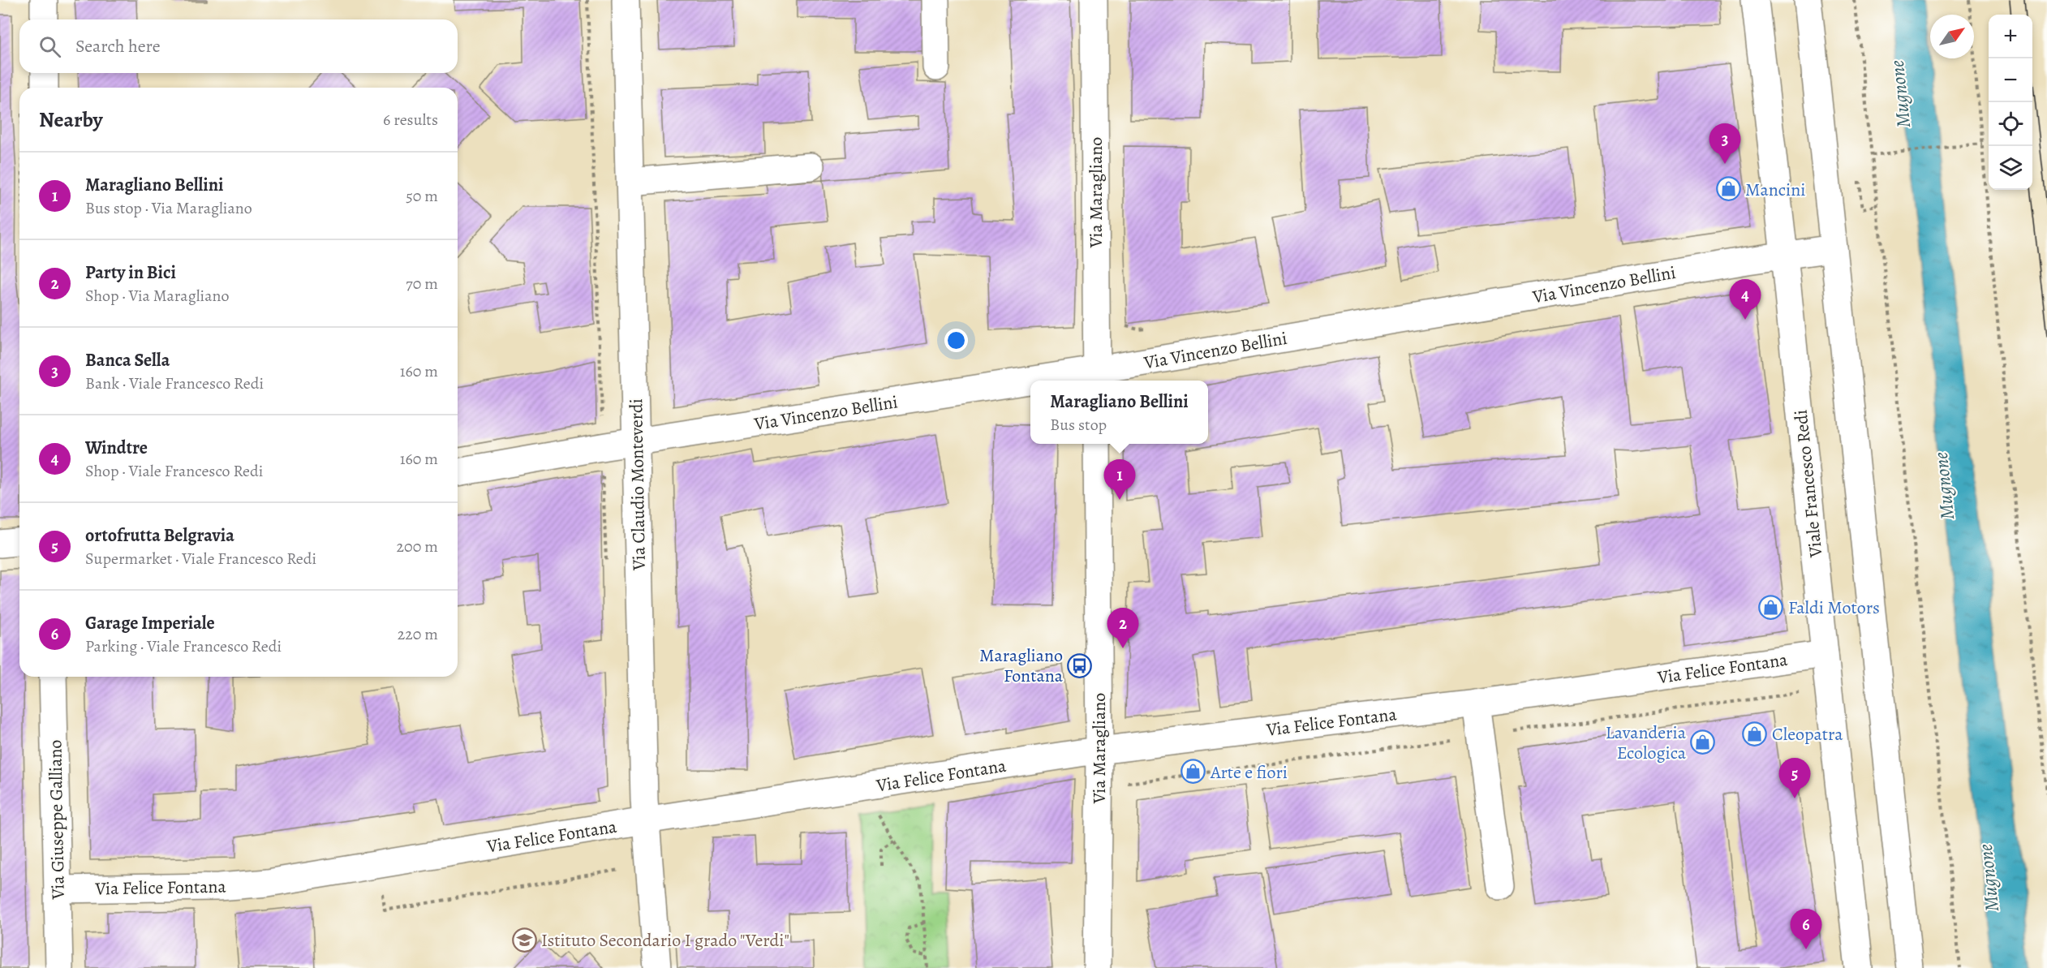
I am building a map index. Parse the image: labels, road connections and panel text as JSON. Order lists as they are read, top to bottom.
{
  "streets": {
    "street": [
      "Via Maragliano",
      "Via Vincenzo Bellini",
      "Viale Francesco Redi",
      "Via Claudio Monteverdi",
      "Via Felice Fontana",
      "Via Giuseppe Galliano"
    ]
  },
  "crossings": [
    ["Via Maragliano", "Via Vincenzo Bellini"],
    ["Via Maragliano", "Via Felice Fontana"],
    ["Via Vincenzo Bellini", "Viale Francesco Redi"],
    ["Via Vincenzo Bellini", "Via Claudio Monteverdi"],
    ["Viale Francesco Redi", "Via Felice Fontana"],
    ["Via Claudio Monteverdi", "Via Felice Fontana"],
    ["Via Felice Fontana", "Via Giuseppe Galliano"]
  ],
  "water": ["Mugnone"],
  "places": {
    "shop": [
      "Mancini",
      "Faldi Motors",
      "Cleopatra",
      "Lavanderia Ecologica",
      "Arte e fiori"
    ],
    "bus stop": ["Maragliano Fontana"],
    "school or university": ["Istituto Secondario I grado \"Verdi\""]
  },
  "north": "top right",
  "page": {
    "map_buttons": ["+", "−"],
    "search": "Search here",
    "heading": ["Nearby", "6 results"],
    "pins": [
      "3",
      "4",
      "1",
      "2",
      "5",
      "6"
    ],
    "list": [
      {
        "mark": "1",
        "name": "Maragliano Bellini",
        "note": "Bus stop · Via Maragliano",
        "value": "50 m"
      },
      {
        "mark": "2",
        "name": "Party in Bici",
        "note": "Shop · Via Maragliano",
        "value": "70 m"
      },
      {
        "mark": "3",
        "name": "Banca Sella",
        "note": "Bank · Viale Francesco Redi",
        "value": "160 m"
      },
      {
        "mark": "4",
        "name": "Windtre",
        "note": "Shop · Viale Francesco Redi",
        "value": "160 m"
      },
      {
        "mark": "5",
        "name": "ortofrutta Belgravia",
        "note": "Supermarket · Viale Francesco Redi",
        "value": "200 m"
      },
      {
        "mark": "6",
        "name": "Garage Imperiale",
        "note": "Parking · Viale Francesco Redi",
        "value": "220 m"
      }
    ],
    "popup": ["Maragliano Bellini", "Bus stop"]
  }
}
